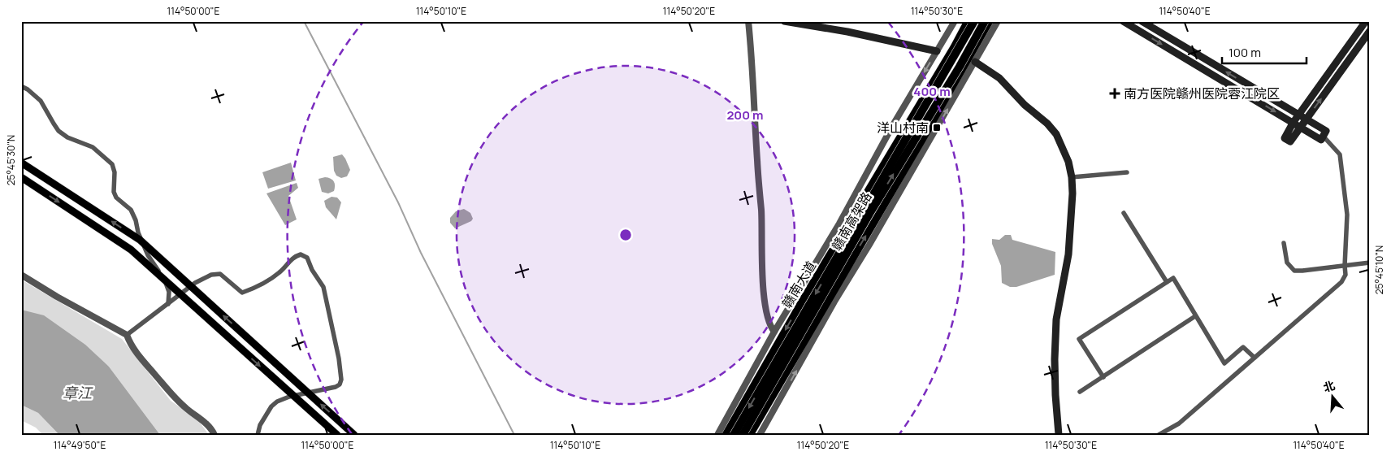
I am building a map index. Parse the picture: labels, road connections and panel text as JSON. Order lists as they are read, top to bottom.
{
  "streets": {
    "highway": ["赣南高架路"],
    "main road": ["赣南大道"]
  },
  "water": ["章江"],
  "places": {
    "health": ["南方医院赣州医院蓉江院区"],
    "transit": ["洋山村南"]
  },
  "scale_bar": "100 m",
  "north": "top",
  "coordinates": [
    "114°50'00\"E",
    "114°50'10\"E",
    "114°50'20\"E",
    "114°50'30\"E",
    "114°50'40\"E",
    "25°45'30\"N",
    "25°45'10\"N",
    "114°49'50\"E"
  ],
  "rings": ["400 m", "200 m"]
}
